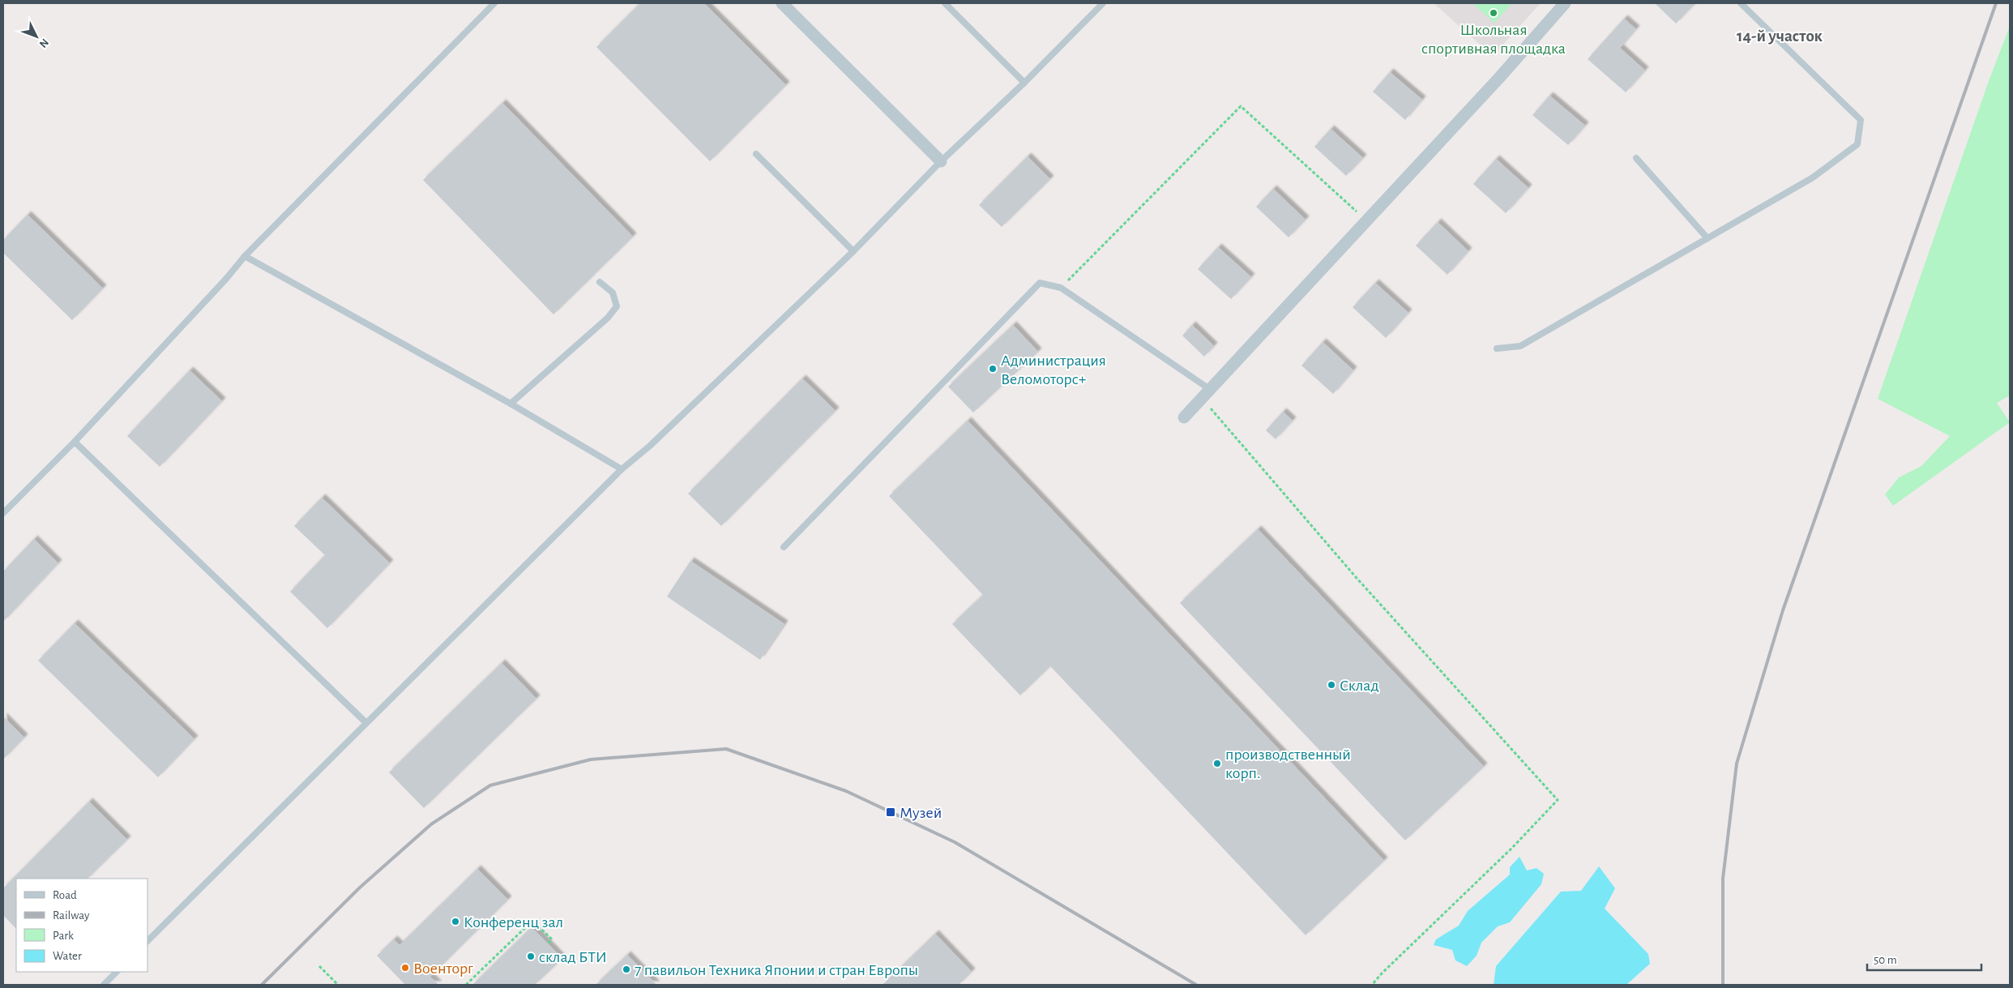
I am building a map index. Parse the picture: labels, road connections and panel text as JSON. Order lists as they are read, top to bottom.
{
  "districts": ["14-й участок"],
  "places": {
    "other": [
      "Школьная спортивная площадка",
      "Администрация Веломоторс+",
      "Склад",
      "производственный корп.",
      "Конференц зал",
      "склад БТИ",
      "Военторг",
      "7 павильон Техника Японии и стран Европы"
    ],
    "transit": ["Музей"]
  },
  "legend": [
    "Road",
    "Railway",
    "Park",
    "Water"
  ],
  "scale_bar": "50 m",
  "north": "bottom right"
}
